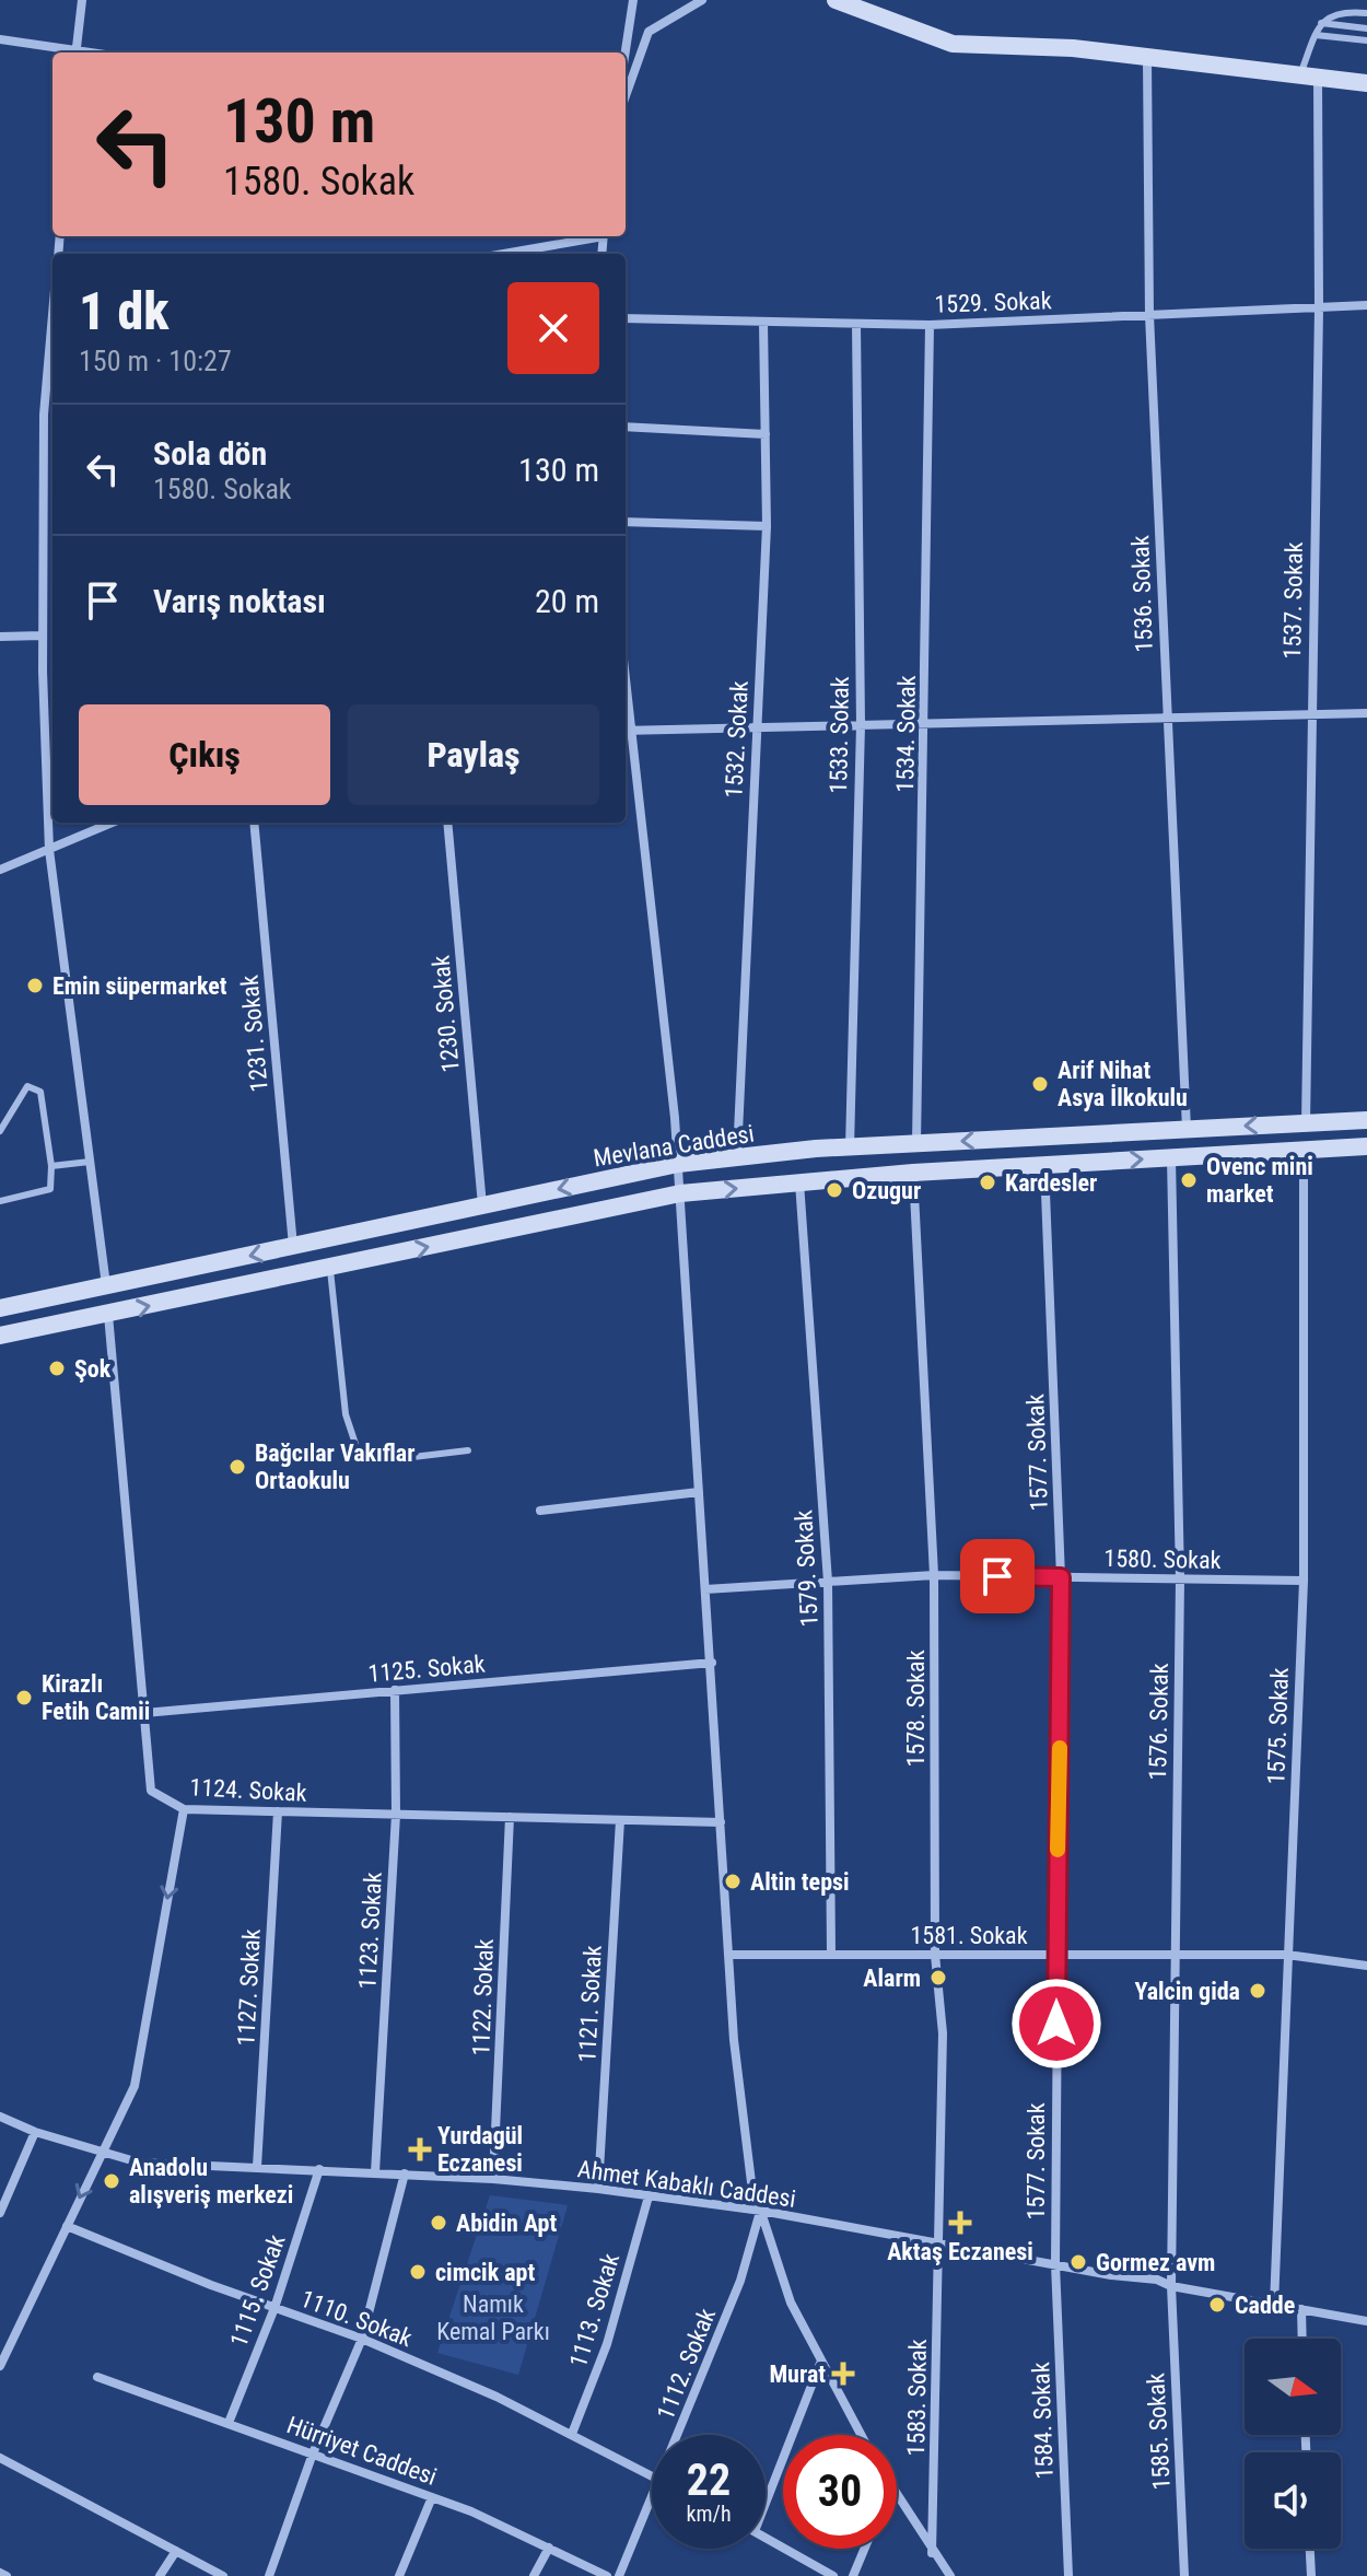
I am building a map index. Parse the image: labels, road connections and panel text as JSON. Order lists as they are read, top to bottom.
{
  "streets": {
    "main road": ["Mevlana Caddesi"],
    "street": [
      "1529. Sokak",
      "1536. Sokak",
      "1537. Sokak",
      "1534. Sokak",
      "1533. Sokak",
      "1532. Sokak",
      "1230. Sokak",
      "1231. Sokak",
      "1577. Sokak",
      "1580. Sokak",
      "1579. Sokak",
      "1125. Sokak",
      "1578. Sokak",
      "1576. Sokak",
      "1575. Sokak",
      "1124. Sokak",
      "1123. Sokak",
      "1581. Sokak",
      "1127. Sokak",
      "1122. Sokak",
      "1121. Sokak",
      "Ahmet Kabaklı Caddesi",
      "1115. Sokak",
      "1113. Sokak",
      "1110. Sokak",
      "1112. Sokak",
      "1583. Sokak",
      "1584. Sokak",
      "1585. Sokak",
      "Hürriyet Caddesi"
    ]
  },
  "crossings": [
    ["1529. Sokak", "1536. Sokak"],
    ["1529. Sokak", "1537. Sokak"],
    ["1529. Sokak", "1534. Sokak"],
    ["1529. Sokak", "1533. Sokak"],
    ["1529. Sokak", "1532. Sokak"],
    ["1536. Sokak", "Mevlana Caddesi"],
    ["1537. Sokak", "Mevlana Caddesi"],
    ["1534. Sokak", "Mevlana Caddesi"],
    ["1533. Sokak", "Mevlana Caddesi"],
    ["1532. Sokak", "Mevlana Caddesi"],
    ["1230. Sokak", "Mevlana Caddesi"],
    ["1231. Sokak", "Mevlana Caddesi"],
    ["Mevlana Caddesi", "1577. Sokak"],
    ["Mevlana Caddesi", "1579. Sokak"],
    ["Mevlana Caddesi", "1578. Sokak"],
    ["Mevlana Caddesi", "1576. Sokak"],
    ["Mevlana Caddesi", "1575. Sokak"],
    ["Mevlana Caddesi", "1124. Sokak"],
    ["1577. Sokak", "1580. Sokak"],
    ["1577. Sokak", "1581. Sokak"],
    ["1577. Sokak", "Ahmet Kabaklı Caddesi"],
    ["1577. Sokak", "1584. Sokak"],
    ["1580. Sokak", "1579. Sokak"],
    ["1580. Sokak", "1578. Sokak"],
    ["1580. Sokak", "1576. Sokak"],
    ["1580. Sokak", "1575. Sokak"],
    ["1579. Sokak", "1581. Sokak"],
    ["1125. Sokak", "1124. Sokak"],
    ["1125. Sokak", "1123. Sokak"],
    ["1578. Sokak", "1581. Sokak"],
    ["1578. Sokak", "Ahmet Kabaklı Caddesi"],
    ["1578. Sokak", "1583. Sokak"],
    ["1576. Sokak", "1581. Sokak"],
    ["1576. Sokak", "Ahmet Kabaklı Caddesi"],
    ["1576. Sokak", "1585. Sokak"],
    ["1575. Sokak", "1581. Sokak"],
    ["1575. Sokak", "Ahmet Kabaklı Caddesi"],
    ["1124. Sokak", "1123. Sokak"],
    ["1124. Sokak", "1127. Sokak"],
    ["1124. Sokak", "1122. Sokak"],
    ["1124. Sokak", "1121. Sokak"],
    ["1123. Sokak", "Ahmet Kabaklı Caddesi"],
    ["1127. Sokak", "Ahmet Kabaklı Caddesi"],
    ["1122. Sokak", "Ahmet Kabaklı Caddesi"],
    ["1121. Sokak", "Ahmet Kabaklı Caddesi"],
    ["Ahmet Kabaklı Caddesi", "1115. Sokak"],
    ["Ahmet Kabaklı Caddesi", "1113. Sokak"],
    ["Ahmet Kabaklı Caddesi", "1112. Sokak"],
    ["Ahmet Kabaklı Caddesi", "1583. Sokak"],
    ["Ahmet Kabaklı Caddesi", "1584. Sokak"],
    ["Ahmet Kabaklı Caddesi", "1585. Sokak"],
    ["1115. Sokak", "1110. Sokak"],
    ["1115. Sokak", "Hürriyet Caddesi"],
    ["1113. Sokak", "1110. Sokak"]
  ],
  "parks": ["Namık Kemal Parkı"],
  "places": {
    "other": [
      "Emin süpermarket",
      "Arif Nihat Asya İlkokulu",
      "Ovenc mini market",
      "Kardesler",
      "Ozugur",
      "Şok",
      "Bağcılar Vakıflar Ortaokulu",
      "Kirazlı Fetih Camii",
      "Altin tepsi",
      "Alarm",
      "Yalcin gida",
      "Anadolu alışveriş merkezi",
      "Abidin Apt",
      "Gormez avm",
      "cimcik apt",
      "Cadde"
    ],
    "health": ["Yurdagül Eczanesi", "Aktaş Eczanesi", "Murat"]
  },
  "north": "right",
  "page": {
    "turn": ["130 m", "1580. Sokak"],
    "heading": ["1 dk", "150 m · 10:27"],
    "list": [
      {
        "name": "Sola dön",
        "note": "1580. Sokak",
        "value": "130 m"
      },
      {
        "name": "Varış noktası",
        "value": "20 m"
      }
    ],
    "buttons": ["Çıkış", "Paylaş"],
    "speed": "22 km/h",
    "limit": "30"
  }
}
